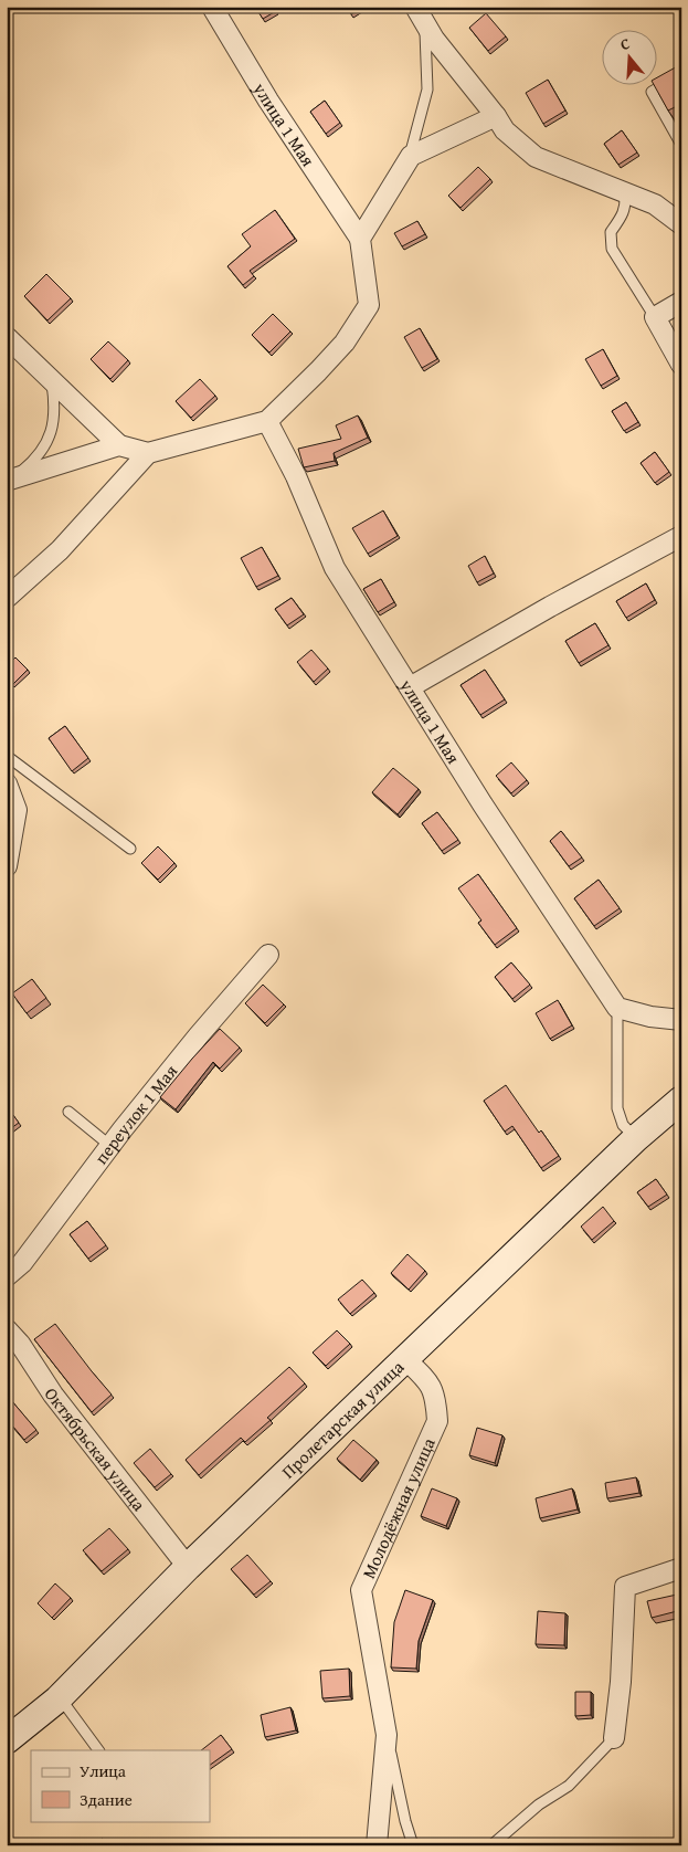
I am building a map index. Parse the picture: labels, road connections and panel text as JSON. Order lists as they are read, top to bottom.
{
  "streets": {
    "street": [
      "улица 1 Мая",
      "переулок 1 Мая",
      "Пролетарская улица",
      "Октябрьская улица",
      "Молодёжная улица"
    ]
  },
  "crossings": [
    ["Пролетарская улица", "Октябрьская улица"],
    ["Пролетарская улица", "Молодёжная улица"]
  ],
  "legend": ["Улица", "Здание"],
  "north": "top"
}
